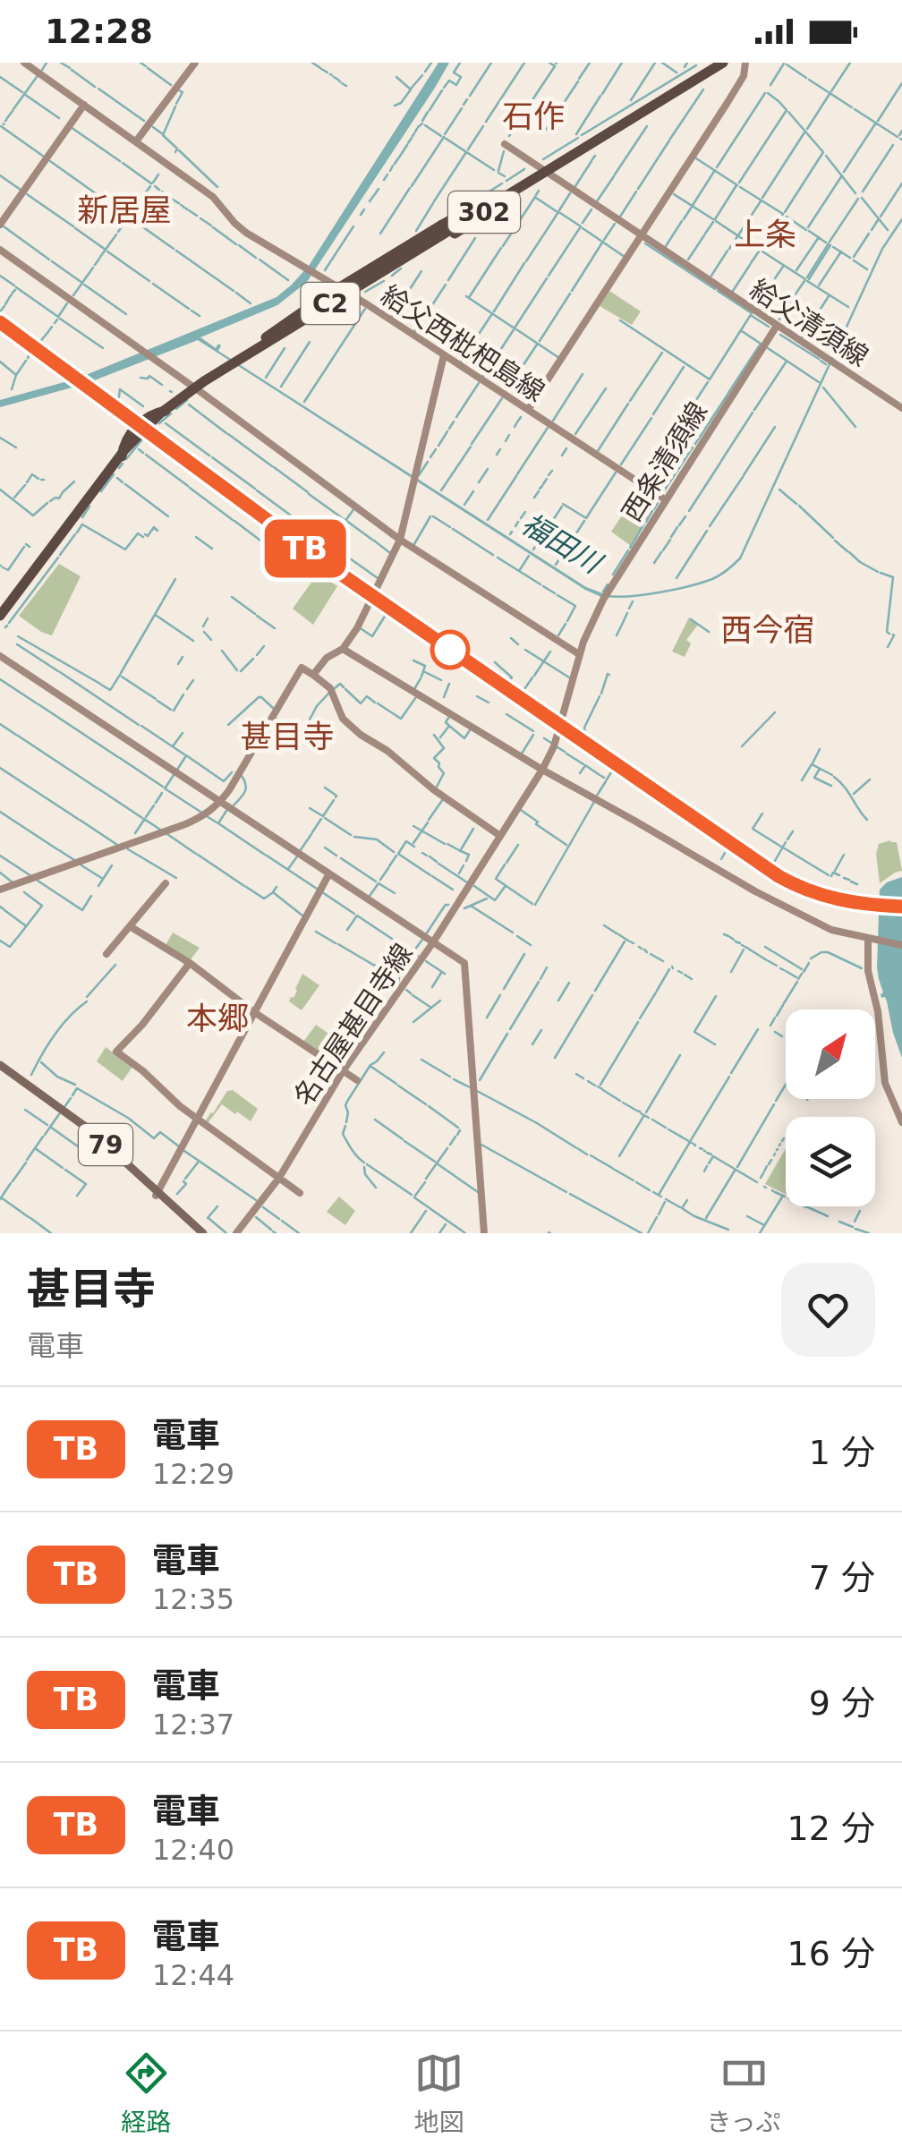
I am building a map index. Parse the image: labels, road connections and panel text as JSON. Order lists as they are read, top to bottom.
{
  "streets": {
    "highway": ["302", "C2"],
    "main road": ["79"],
    "street": [
      "給父清須線",
      "給父西枇杷島線",
      "西条清須線",
      "名古屋甚目寺線"
    ]
  },
  "crossings": [
    ["302", "C2"],
    ["302", "給父清須線"],
    ["302", "給父西枇杷島線"],
    ["給父清須線", "西条清須線"],
    ["給父西枇杷島線", "西条清須線"],
    ["西条清須線", "名古屋甚目寺線"]
  ],
  "districts": [
    "石作",
    "新居屋",
    "上条",
    "西今宿",
    "甚目寺",
    "本郷"
  ],
  "water": ["福田川"],
  "north": "top right",
  "page": {
    "status": "12:28",
    "on_map": "TB",
    "heading": ["甚目寺", "電車"],
    "list": [
      {
        "mark": "TB",
        "name": "電車",
        "note": "12:29",
        "value": "1 分"
      },
      {
        "mark": "TB",
        "name": "電車",
        "note": "12:35",
        "value": "7 分"
      },
      {
        "mark": "TB",
        "name": "電車",
        "note": "12:37",
        "value": "9 分"
      },
      {
        "mark": "TB",
        "name": "電車",
        "note": "12:40",
        "value": "12 分"
      },
      {
        "mark": "TB",
        "name": "電車",
        "note": "12:44",
        "value": "16 分"
      }
    ],
    "tabs": ["経路", "地図", "きっぷ"]
  }
}
